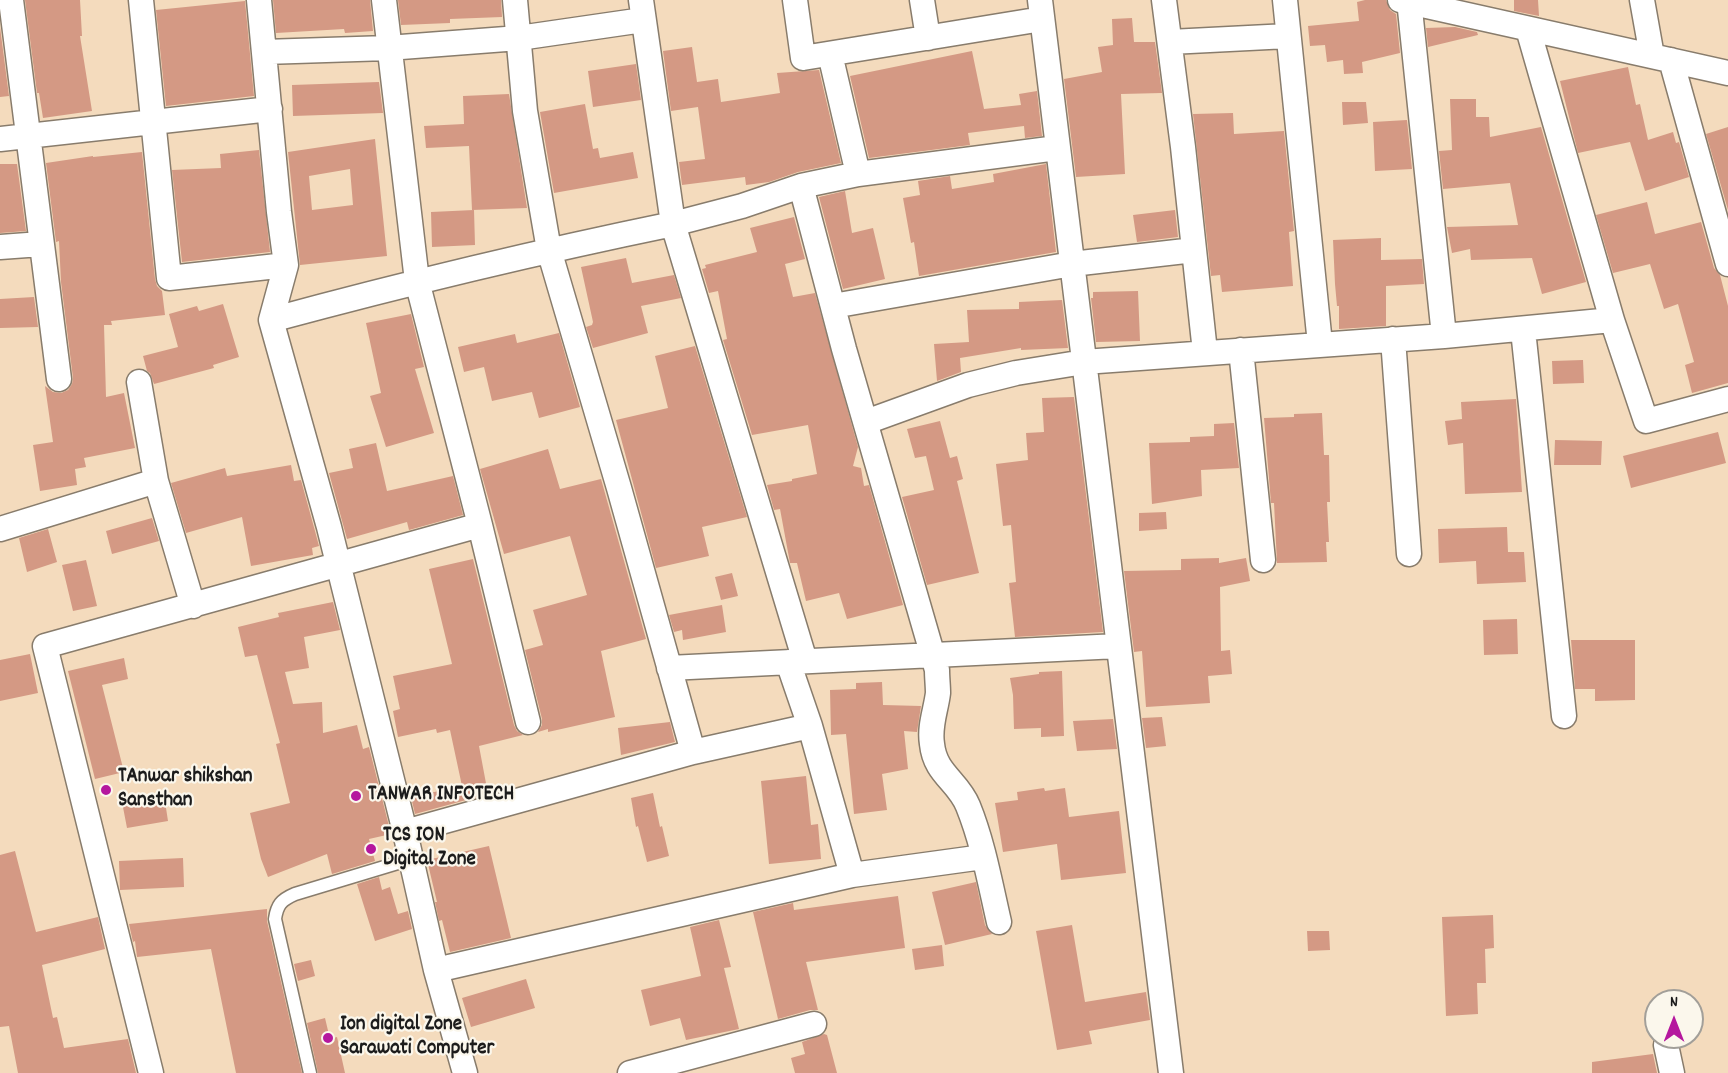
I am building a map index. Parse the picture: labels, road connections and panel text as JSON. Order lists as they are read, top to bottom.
{
  "places": [
    "TAnwar shikshan Sansthan",
    "TANWAR INFOTECH",
    "TCS ION Digital Zone",
    "Ion digital Zone Sarawati Computer"
  ],
  "north": "top"
}
